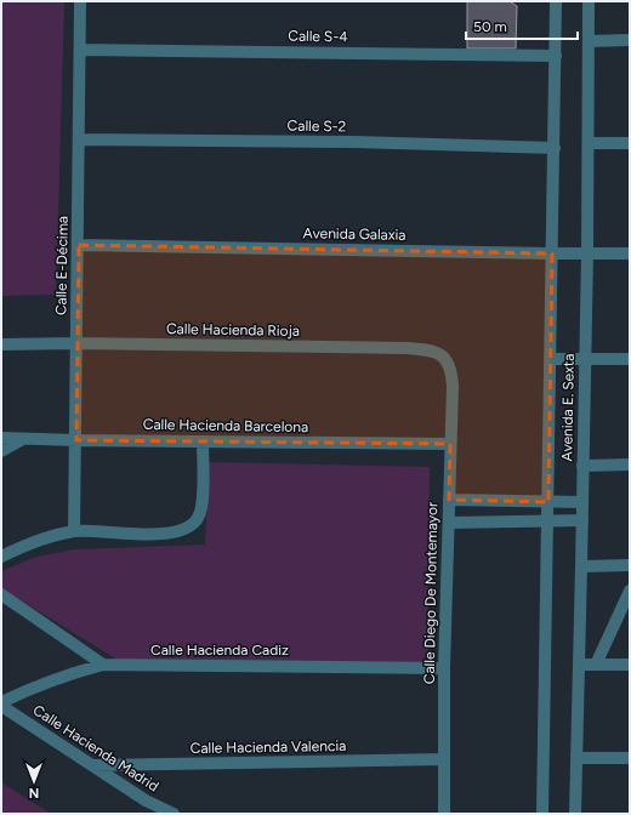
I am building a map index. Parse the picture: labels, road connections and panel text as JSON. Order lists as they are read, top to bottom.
{
  "streets": {
    "street": [
      "Calle S-4",
      "Calle S-2",
      "Avenida Galaxia",
      "Calle E-Décima",
      "Calle Hacienda Rioja",
      "Avenida E. Sexta",
      "Calle Hacienda Barcelona",
      "Calle Diego De Montemayor",
      "Calle Hacienda Cadiz",
      "Calle Hacienda Valencia",
      "Calle Hacienda Madrid"
    ]
  },
  "crossings": [
    ["Calle S-4", "Calle E-Décima"],
    ["Calle S-4", "Avenida E. Sexta"],
    ["Calle S-2", "Calle E-Décima"],
    ["Calle S-2", "Avenida E. Sexta"],
    ["Avenida Galaxia", "Calle E-Décima"],
    ["Avenida Galaxia", "Avenida E. Sexta"],
    ["Calle E-Décima", "Calle Hacienda Rioja"],
    ["Calle E-Décima", "Calle Hacienda Barcelona"],
    ["Calle Hacienda Rioja", "Calle Diego De Montemayor"],
    ["Calle Hacienda Barcelona", "Calle Diego De Montemayor"],
    ["Calle Diego De Montemayor", "Calle Hacienda Cadiz"],
    ["Calle Diego De Montemayor", "Calle Hacienda Valencia"],
    ["Calle Hacienda Valencia", "Calle Hacienda Madrid"]
  ],
  "scale_bar": "50 m",
  "north": "bottom"
}
